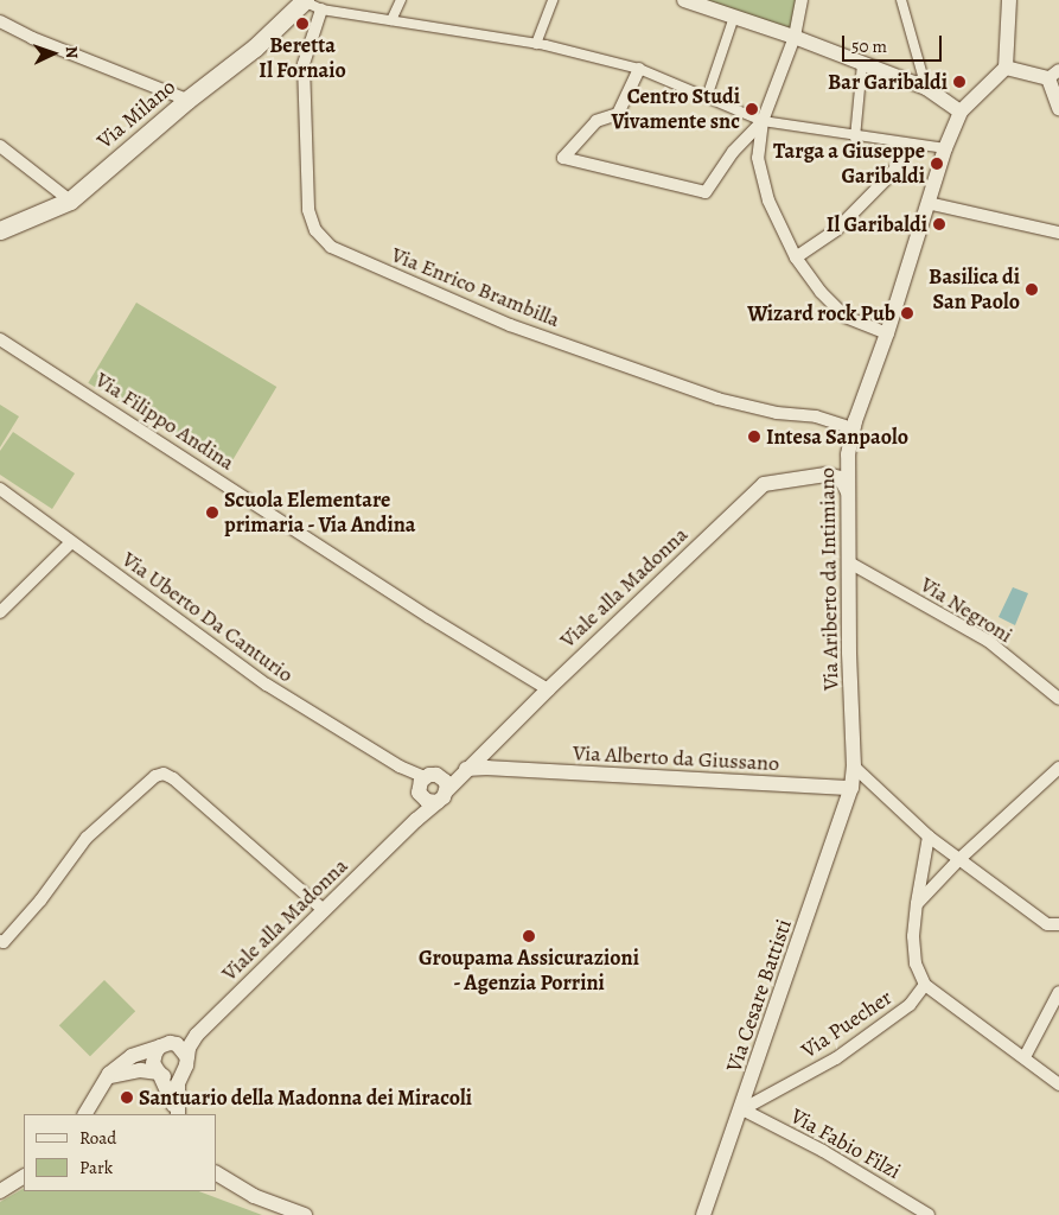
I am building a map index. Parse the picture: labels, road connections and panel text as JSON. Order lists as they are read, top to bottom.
{
  "streets": {
    "main road": ["Via Milano"],
    "street": [
      "Via Enrico Brambilla",
      "Via Filippo Andina",
      "Via Ariberto da Intimiano",
      "Viale alla Madonna",
      "Via Negroni",
      "Via Uberto Da Canturio",
      "Via Alberto da Giussano",
      "Via Cesare Battisti",
      "Via Puecher",
      "Via Fabio Filzi"
    ]
  },
  "crossings": [
    ["Via Filippo Andina", "Viale alla Madonna"],
    ["Via Ariberto da Intimiano", "Via Negroni"],
    ["Via Ariberto da Intimiano", "Via Alberto da Giussano"],
    ["Via Ariberto da Intimiano", "Via Cesare Battisti"],
    ["Viale alla Madonna", "Via Uberto Da Canturio"],
    ["Viale alla Madonna", "Via Alberto da Giussano"],
    ["Via Alberto da Giussano", "Via Cesare Battisti"],
    ["Via Cesare Battisti", "Via Puecher"],
    ["Via Cesare Battisti", "Via Fabio Filzi"],
    ["Via Puecher", "Via Fabio Filzi"]
  ],
  "places": [
    "Beretta Il Fornaio",
    "Bar Garibaldi",
    "Centro Studi Vivamente snc",
    "Targa a Giuseppe Garibaldi",
    "Il Garibaldi",
    "Basilica di San Paolo",
    "Wizard rock Pub",
    "Intesa Sanpaolo",
    "Scuola Elementare primaria - Via Andina",
    "Groupama Assicurazioni - Agenzia Porrini",
    "Santuario della Madonna dei Miracoli"
  ],
  "legend": ["Road", "Park"],
  "scale_bar": "50 m",
  "north": "right"
}
